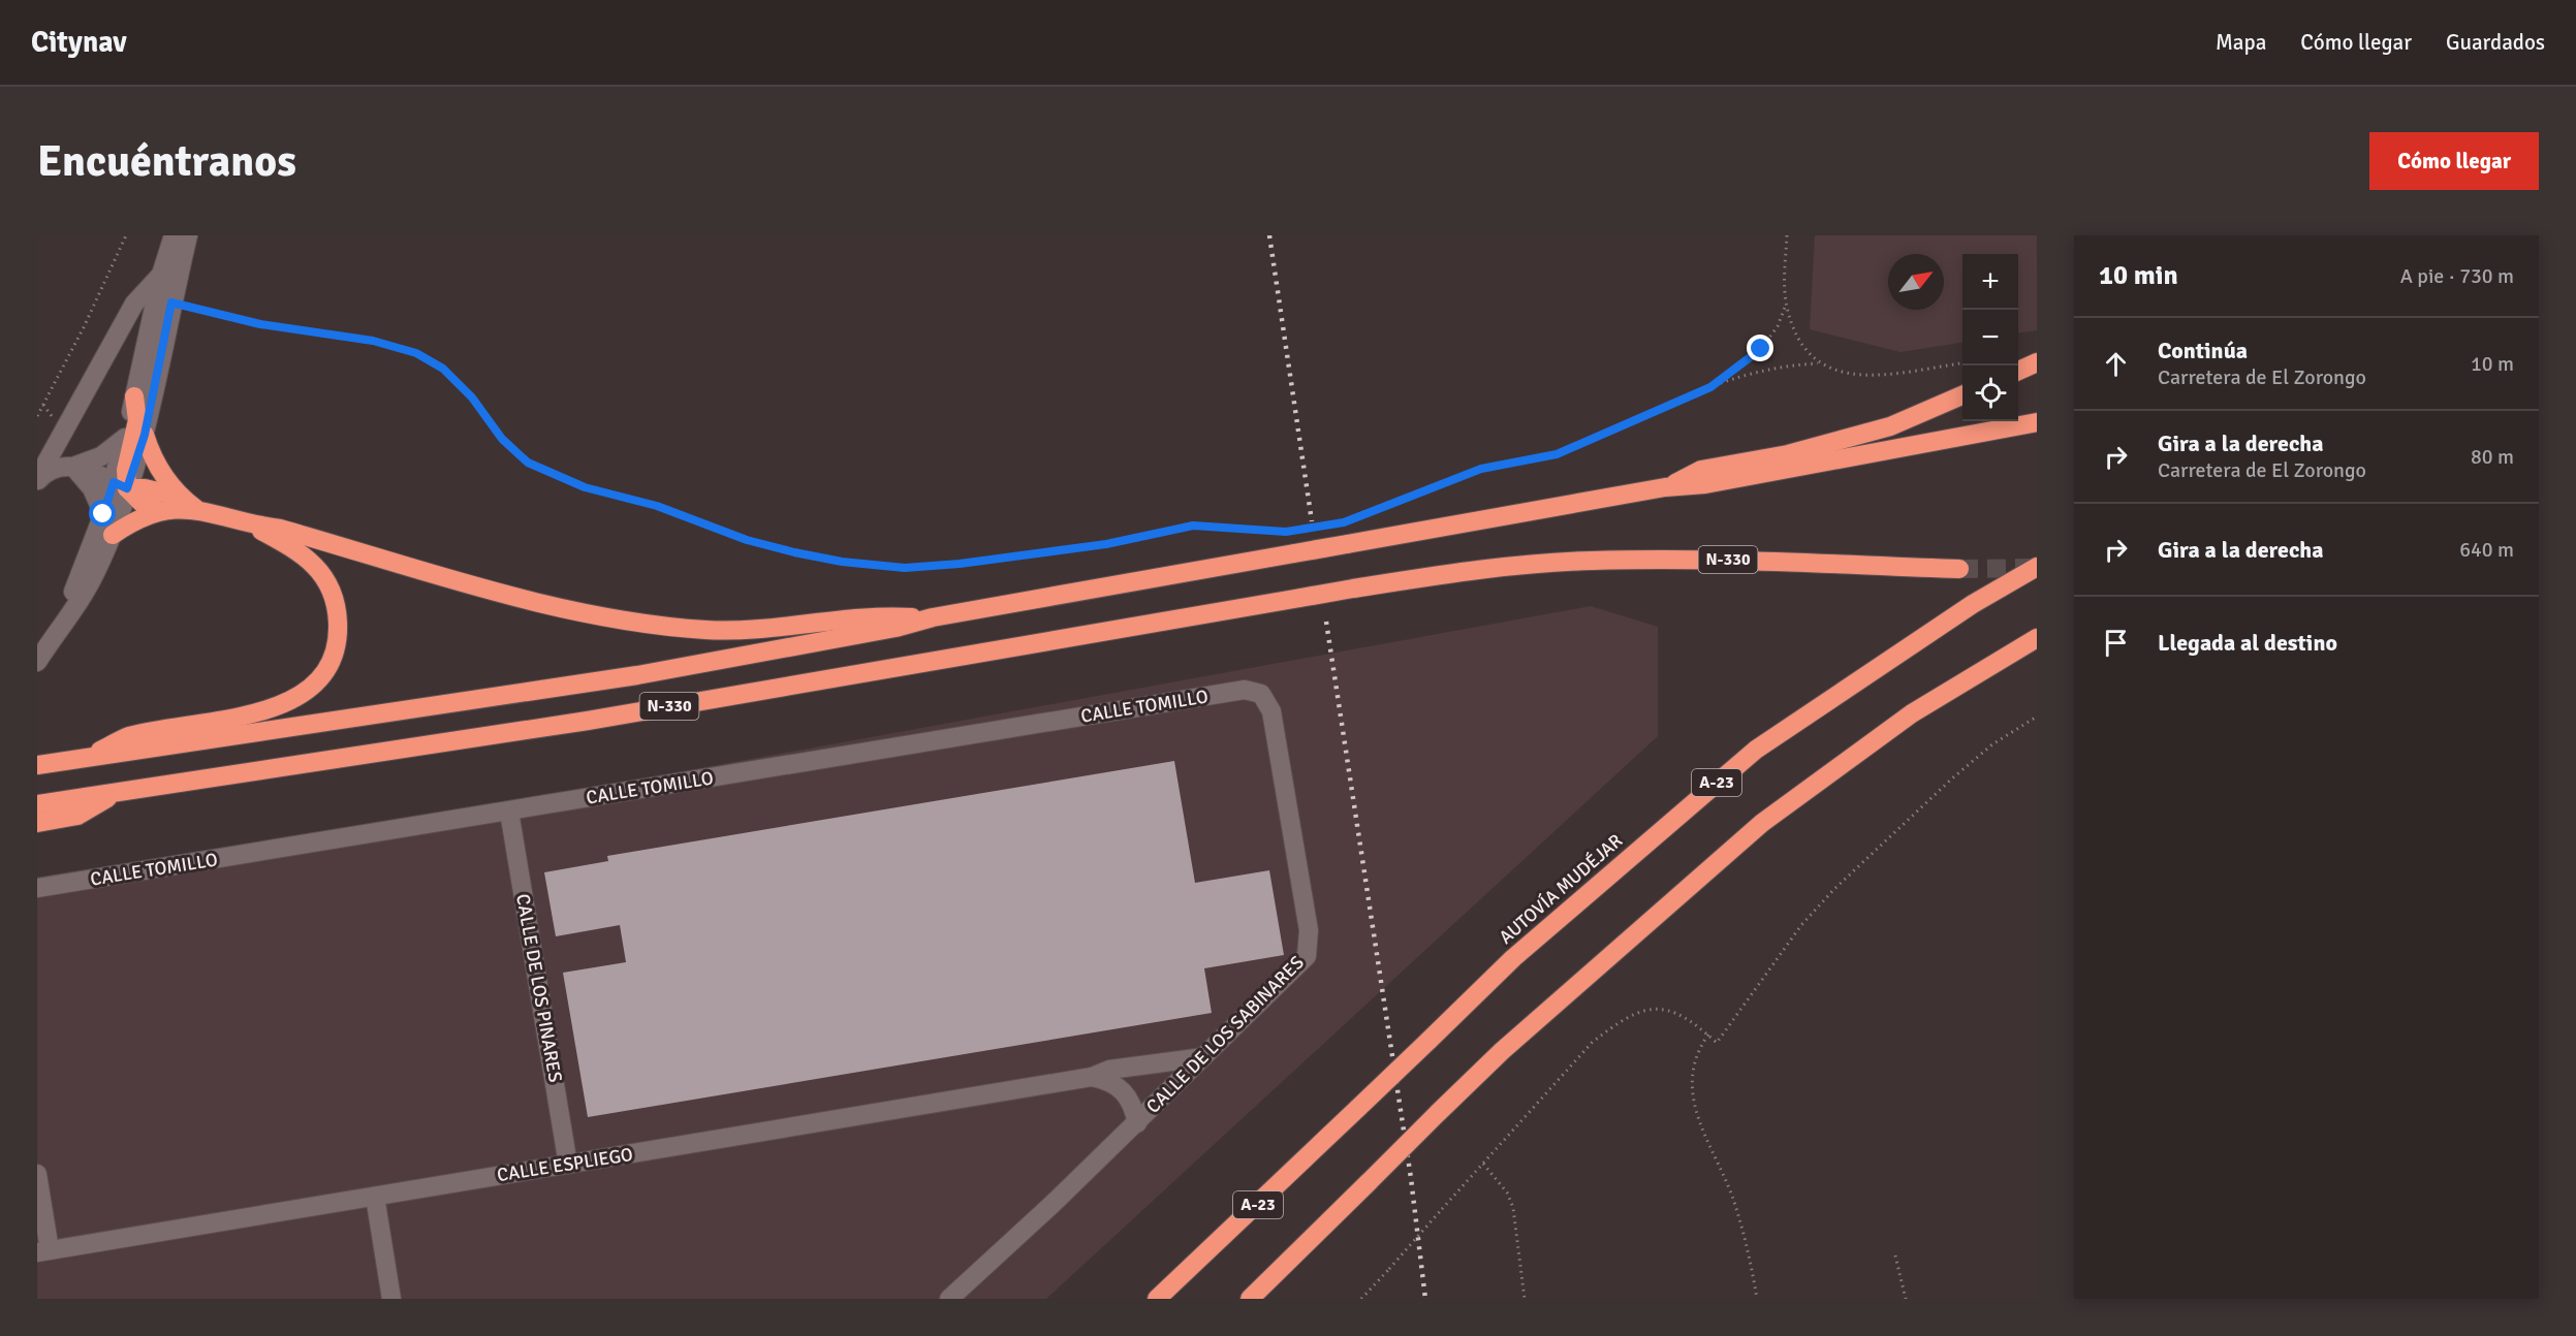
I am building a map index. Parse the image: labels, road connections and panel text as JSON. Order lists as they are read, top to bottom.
{
  "streets": {
    "highway": ["N-330", "A-23", "AUTOVÍA MUDÉJAR"],
    "street": [
      "CALLE TOMILLO",
      "CALLE DE LOS PINARES",
      "CALLE DE LOS SABINARES",
      "CALLE ESPLIEGO"
    ]
  },
  "crossings": [
    ["CALLE TOMILLO", "CALLE DE LOS PINARES"],
    ["CALLE TOMILLO", "CALLE DE LOS SABINARES"],
    ["CALLE DE LOS PINARES", "CALLE ESPLIEGO"],
    ["CALLE DE LOS SABINARES", "CALLE ESPLIEGO"]
  ],
  "north": "top right",
  "page": {
    "header": "Citynav",
    "nav": ["Mapa", "Cómo llegar", "Guardados"],
    "buttons": "Cómo llegar",
    "title": "Encuéntranos",
    "heading": ["10 min", "A pie · 730 m"],
    "map_buttons": ["+", "−"],
    "list": [
      ["Continúa", "Carretera de El Zorongo", "10 m"],
      ["Gira a la derecha", "Carretera de El Zorongo", "80 m"],
      ["Gira a la derecha", "640 m"],
      "Llegada al destino"
    ]
  }
}
